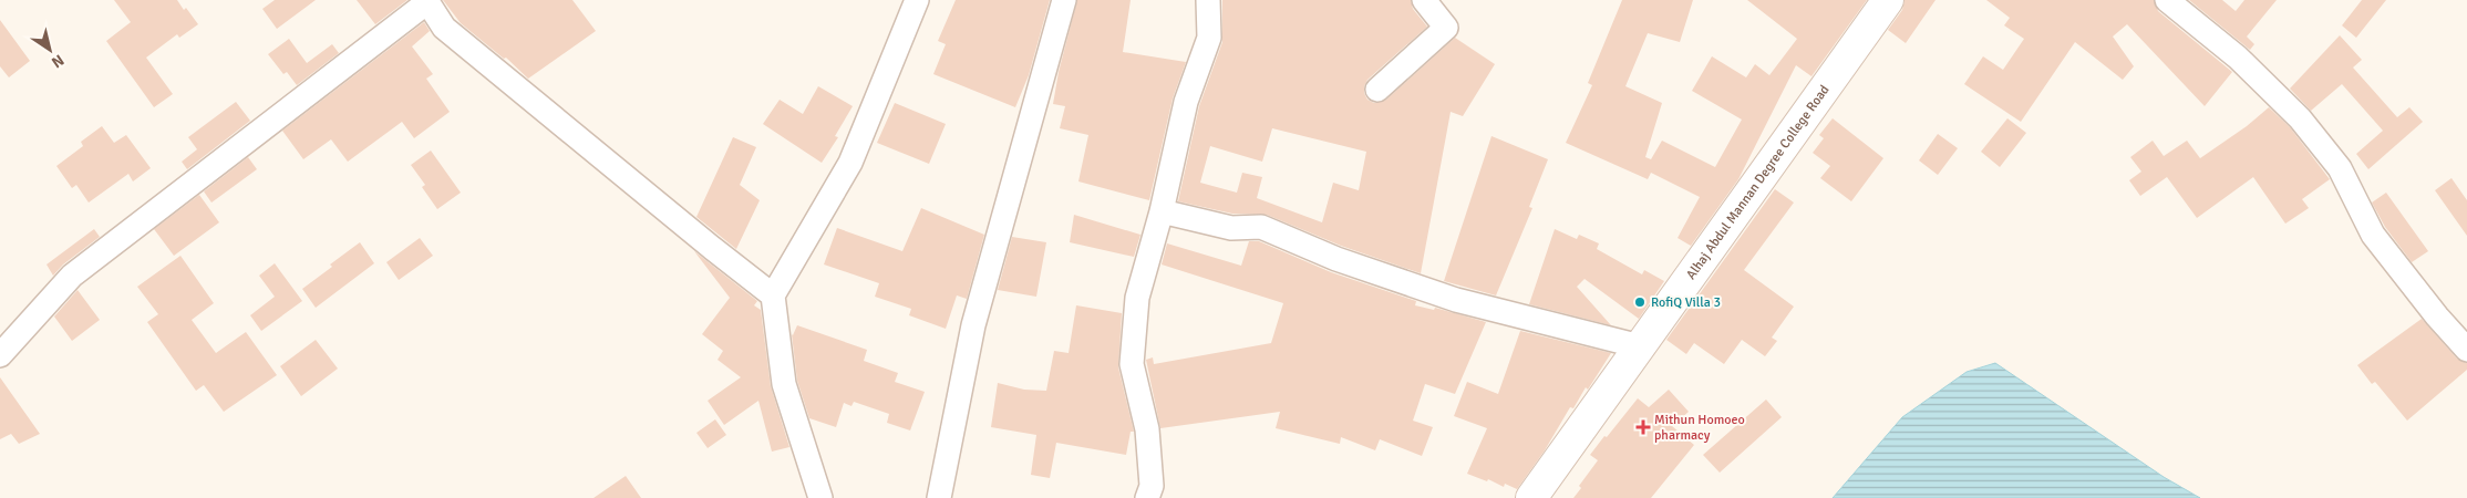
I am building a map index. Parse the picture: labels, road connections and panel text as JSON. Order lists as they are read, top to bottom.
{
  "streets": {
    "street": ["Alhaj Abdul Mannan Degree College Road"]
  },
  "places": {
    "other": ["RofiQ Villa 3"],
    "health": ["Mithun Homoeo pharmacy"]
  },
  "north": "bottom right"
}
